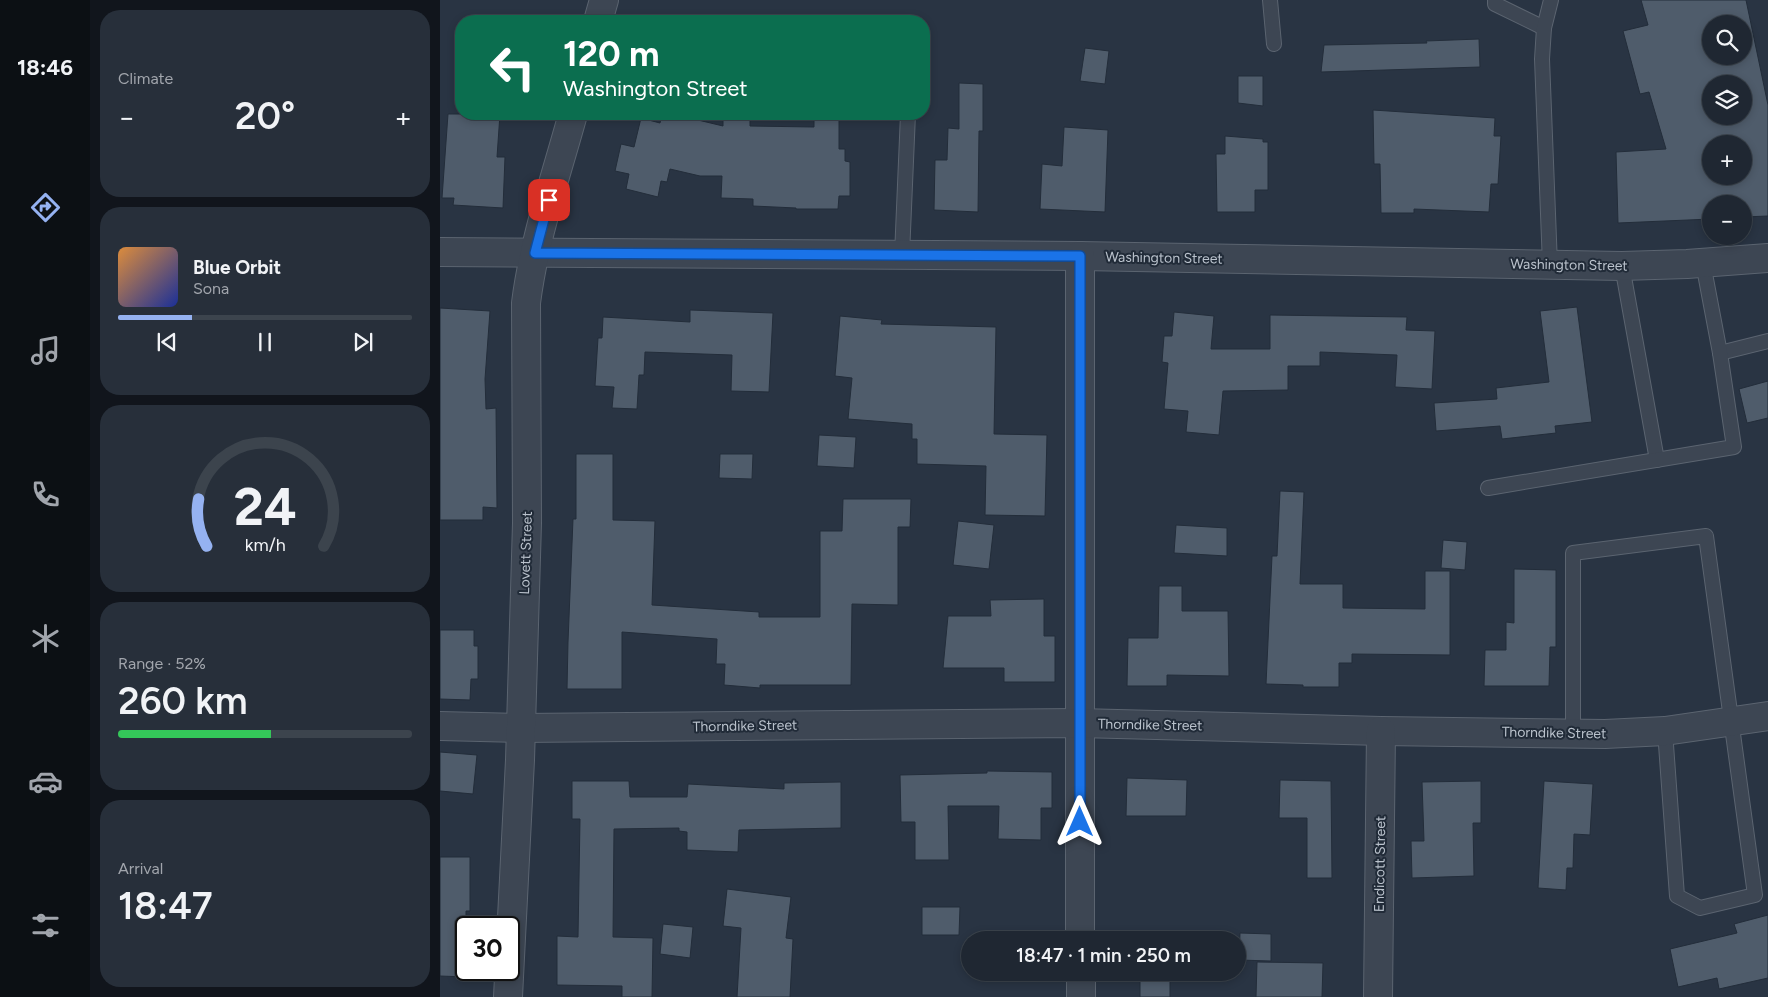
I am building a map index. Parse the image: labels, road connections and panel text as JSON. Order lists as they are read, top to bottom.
{
  "streets": {
    "street": [
      "Washington Street",
      "Lovett Street",
      "Thorndike Street",
      "Endicott Street"
    ]
  },
  "crossings": [
    ["Washington Street", "Lovett Street"],
    ["Lovett Street", "Thorndike Street"],
    ["Thorndike Street", "Endicott Street"]
  ],
  "page": {
    "tabs": "18:46",
    "tile": [
      "Climate",
      ["Range · 52%", "260 km"],
      ["Arrival", "18:47"]
    ],
    "map_buttons": ["+", "−"],
    "turn": ["120 m", "Washington Street"],
    "heat": ["−", "20°", "+"],
    "song": ["Blue Orbit", "Sona"],
    "limit": "30",
    "trip": "18:47 · 1 min · 250 m",
    "gauge": ["24", "km/h"]
  }
}
